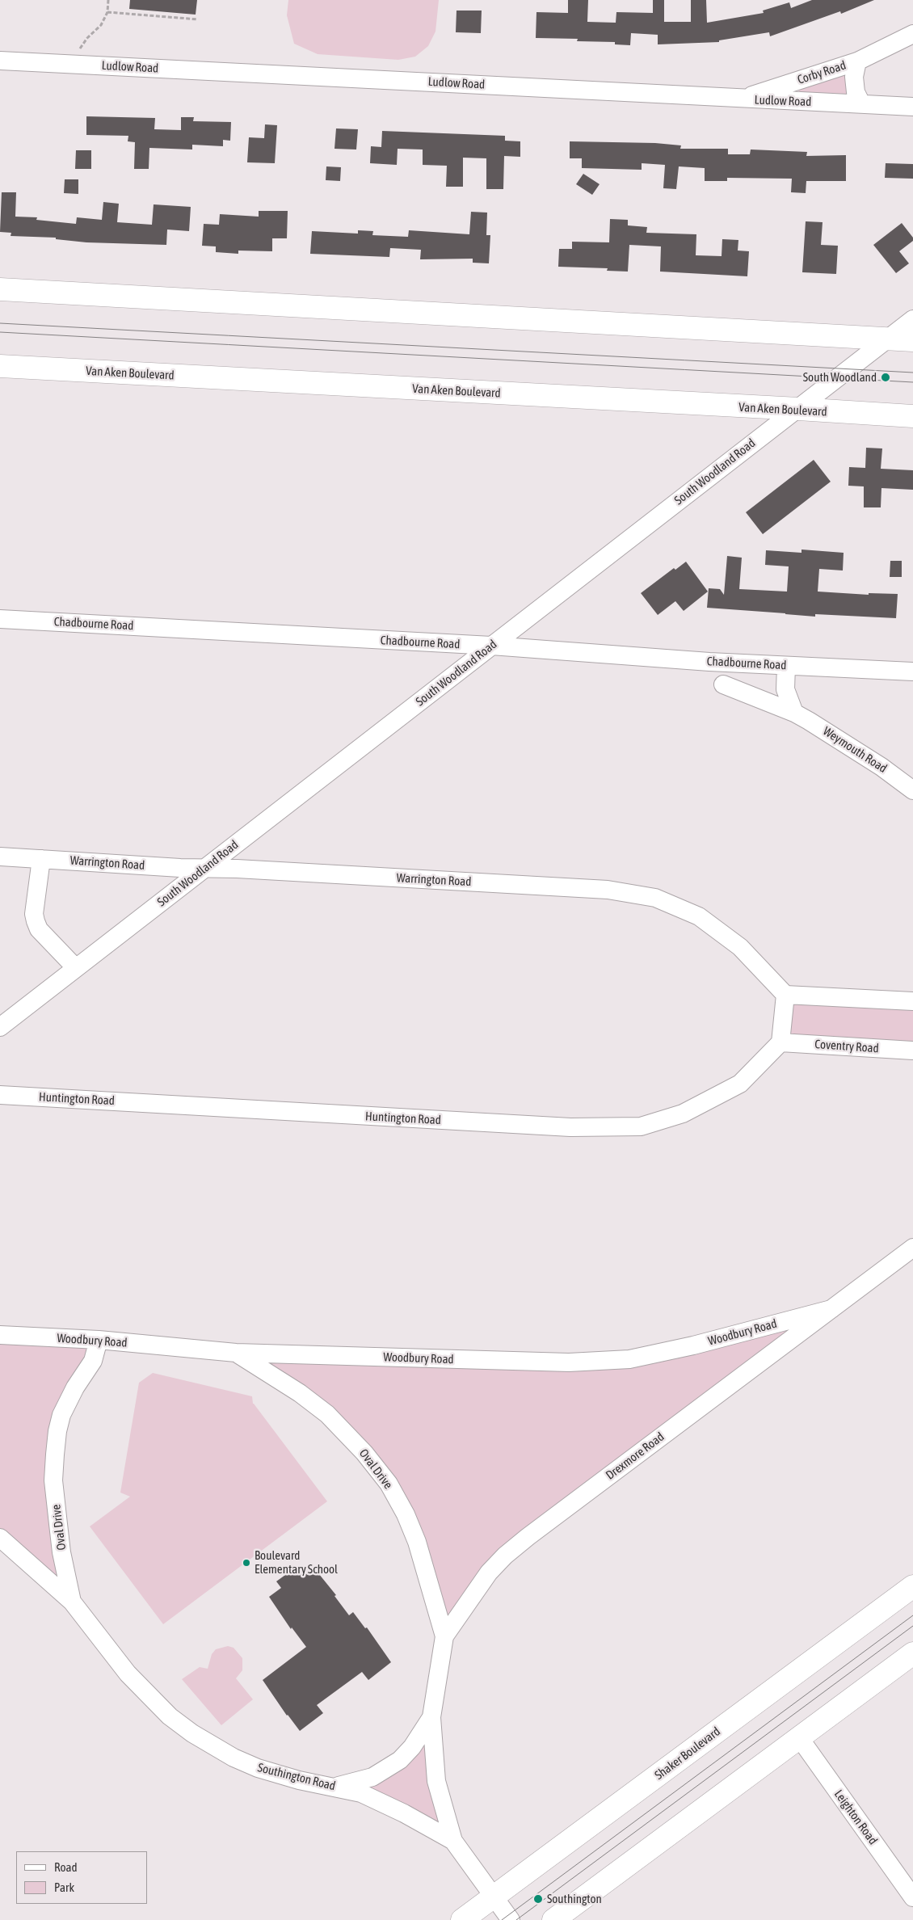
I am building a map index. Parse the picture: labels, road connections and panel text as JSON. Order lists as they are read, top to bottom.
{
  "streets": {
    "main road": ["Van Aken Boulevard", "Shaker Boulevard"],
    "street": [
      "Ludlow Road",
      "Corby Road",
      "South Woodland Road",
      "Chadbourne Road",
      "Weymouth Road",
      "Warrington Road",
      "Coventry Road",
      "Huntington Road",
      "Woodbury Road",
      "Drexmore Road",
      "Oval Drive",
      "Southington Road",
      "Leighton Road"
    ]
  },
  "crossings": [
    ["Ludlow Road", "Corby Road"],
    ["Van Aken Boulevard", "South Woodland Road"],
    ["South Woodland Road", "Chadbourne Road"],
    ["South Woodland Road", "Warrington Road"],
    ["Coventry Road", "Huntington Road"],
    ["Woodbury Road", "Drexmore Road"],
    ["Woodbury Road", "Oval Drive"],
    ["Drexmore Road", "Oval Drive"],
    ["Drexmore Road", "Southington Road"],
    ["Oval Drive", "Southington Road"],
    ["Shaker Boulevard", "Southington Road"]
  ],
  "places": ["South Woodland", "Boulevard Elementary School", "Southington"],
  "legend": ["Road", "Park"]
}
